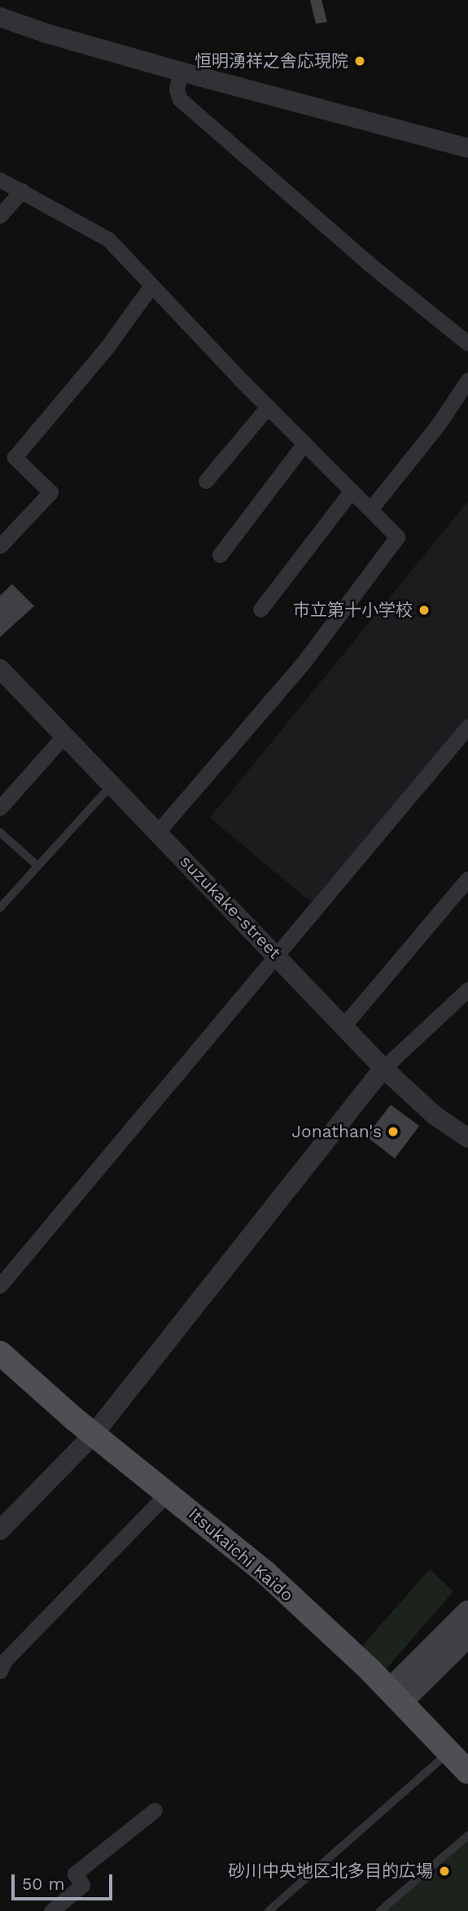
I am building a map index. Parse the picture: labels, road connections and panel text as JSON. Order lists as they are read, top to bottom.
{
  "streets": {
    "main road": ["Itsukaichi Kaido"],
    "street": ["suzukake-street"]
  },
  "places": [
    "恒明湧祥之舎応現院",
    "市立第十小学校",
    "Jonathan's",
    "砂川中央地区北多目的広場"
  ],
  "scale_bar": "50 m"
}
